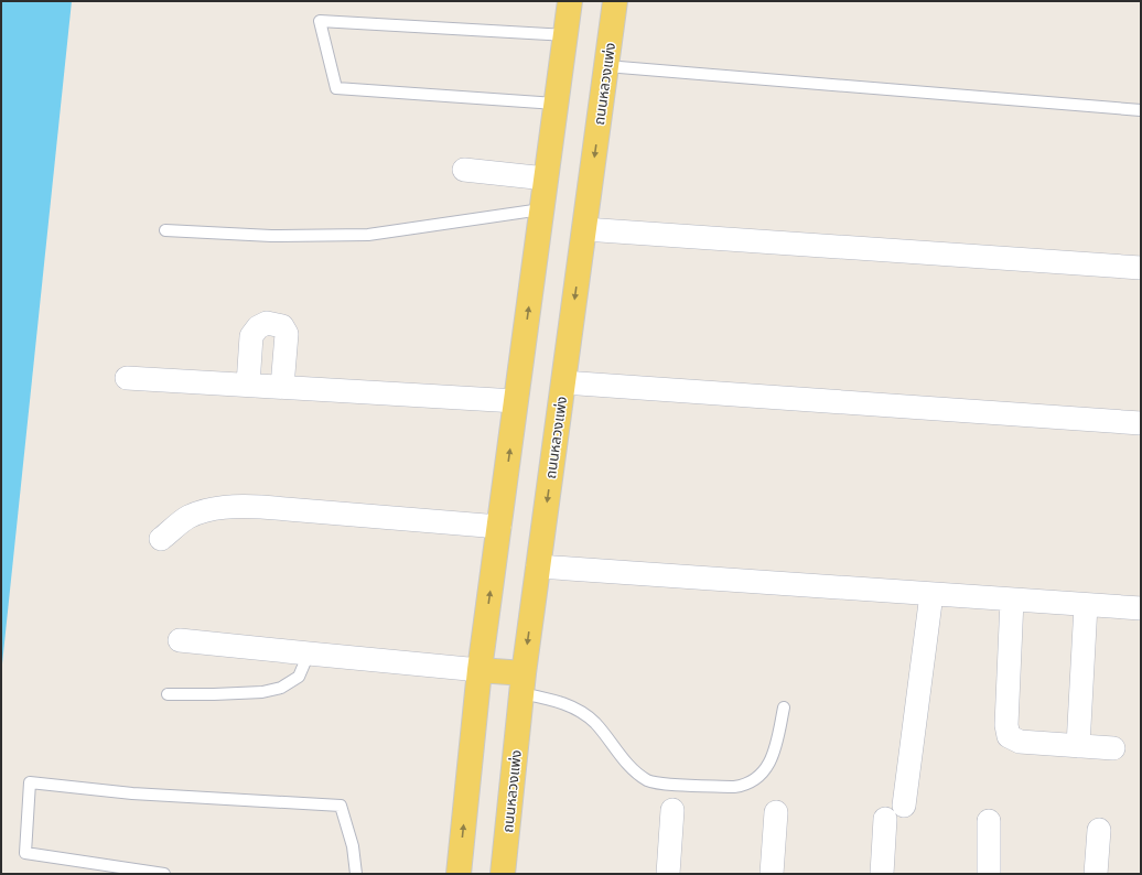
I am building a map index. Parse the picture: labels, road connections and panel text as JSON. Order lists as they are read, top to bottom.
{
  "streets": {
    "main road": ["ถนนหลวงแพ่ง"]
  }
}
